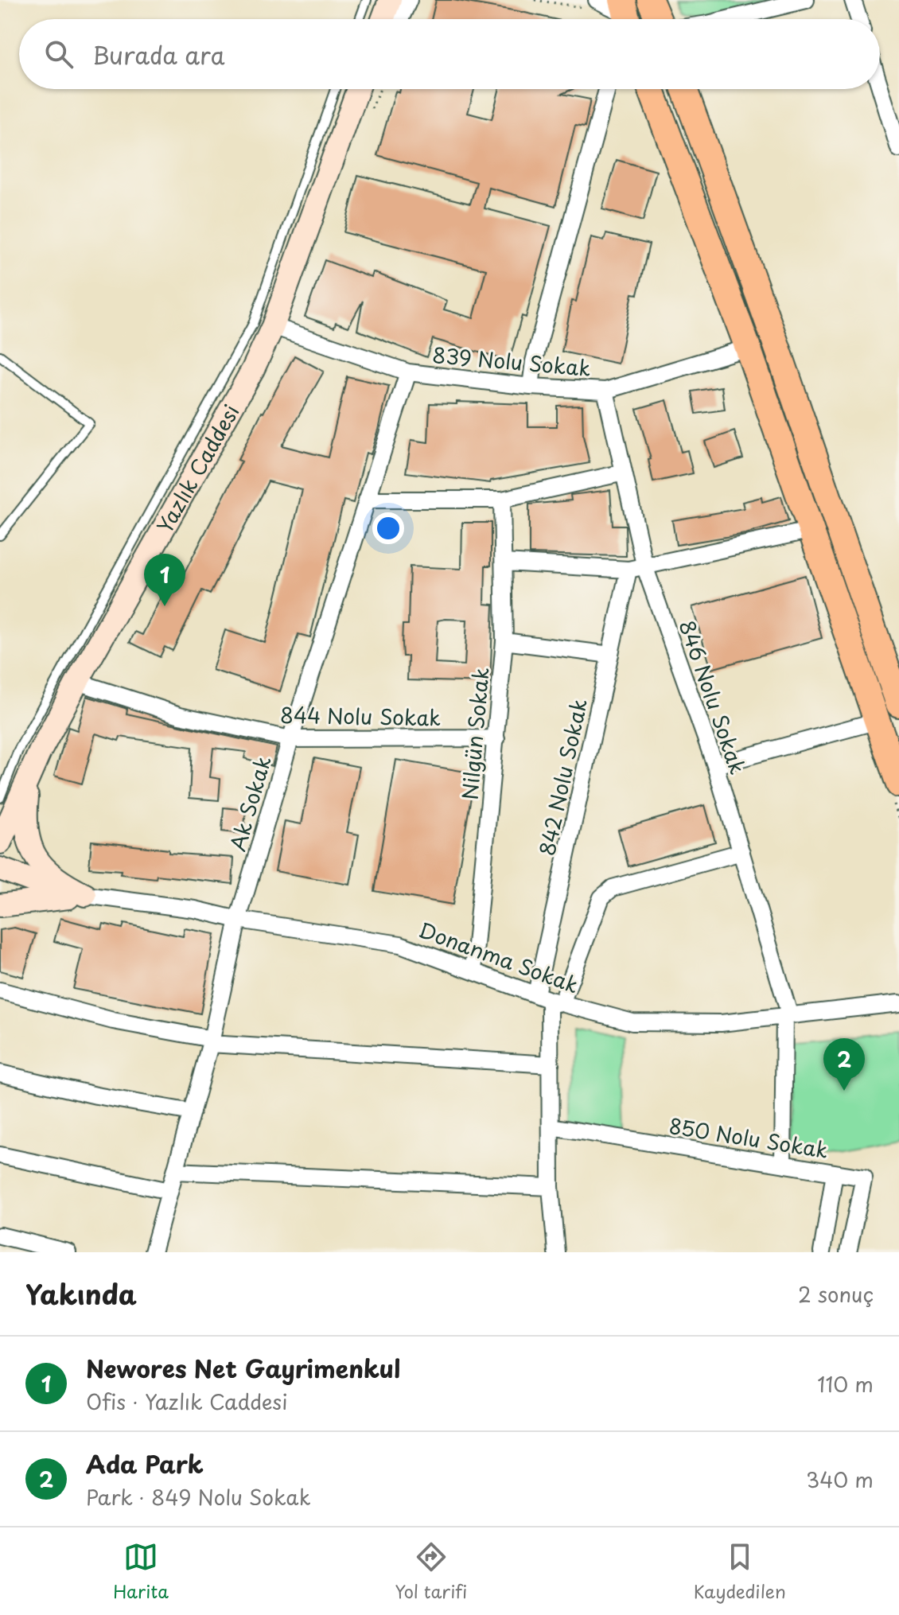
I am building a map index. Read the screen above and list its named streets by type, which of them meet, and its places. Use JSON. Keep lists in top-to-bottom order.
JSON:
{
  "streets": {
    "main road": ["Yazlık Caddesi"],
    "street": [
      "839 Nolu Sokak",
      "846 Nolu Sokak",
      "844 Nolu Sokak",
      "Nilgün Sokak",
      "842 Nolu Sokak",
      "Ak Sokak",
      "Donanma Sokak",
      "850 Nolu Sokak"
    ]
  },
  "crossings": [
    ["839 Nolu Sokak", "Yazlık Caddesi"],
    ["839 Nolu Sokak", "846 Nolu Sokak"],
    ["839 Nolu Sokak", "Ak Sokak"],
    ["Yazlık Caddesi", "844 Nolu Sokak"],
    ["846 Nolu Sokak", "Donanma Sokak"],
    ["846 Nolu Sokak", "850 Nolu Sokak"],
    ["844 Nolu Sokak", "Nilgün Sokak"],
    ["844 Nolu Sokak", "Ak Sokak"],
    ["Nilgün Sokak", "Donanma Sokak"],
    ["842 Nolu Sokak", "Donanma Sokak"],
    ["Ak Sokak", "Donanma Sokak"]
  ],
  "page": {
    "search": "Burada ara",
    "pins": ["1", "2"],
    "heading": ["Yakında", "2 sonuç"],
    "list": [
      {
        "mark": "1",
        "name": "Newores Net Gayrimenkul",
        "note": "Ofis · Yazlık Caddesi",
        "value": "110 m"
      },
      {
        "mark": "2",
        "name": "Ada Park",
        "note": "Park · 849 Nolu Sokak",
        "value": "340 m"
      }
    ],
    "nav": ["Harita", "Yol tarifi", "Kaydedilen"]
  }
}
